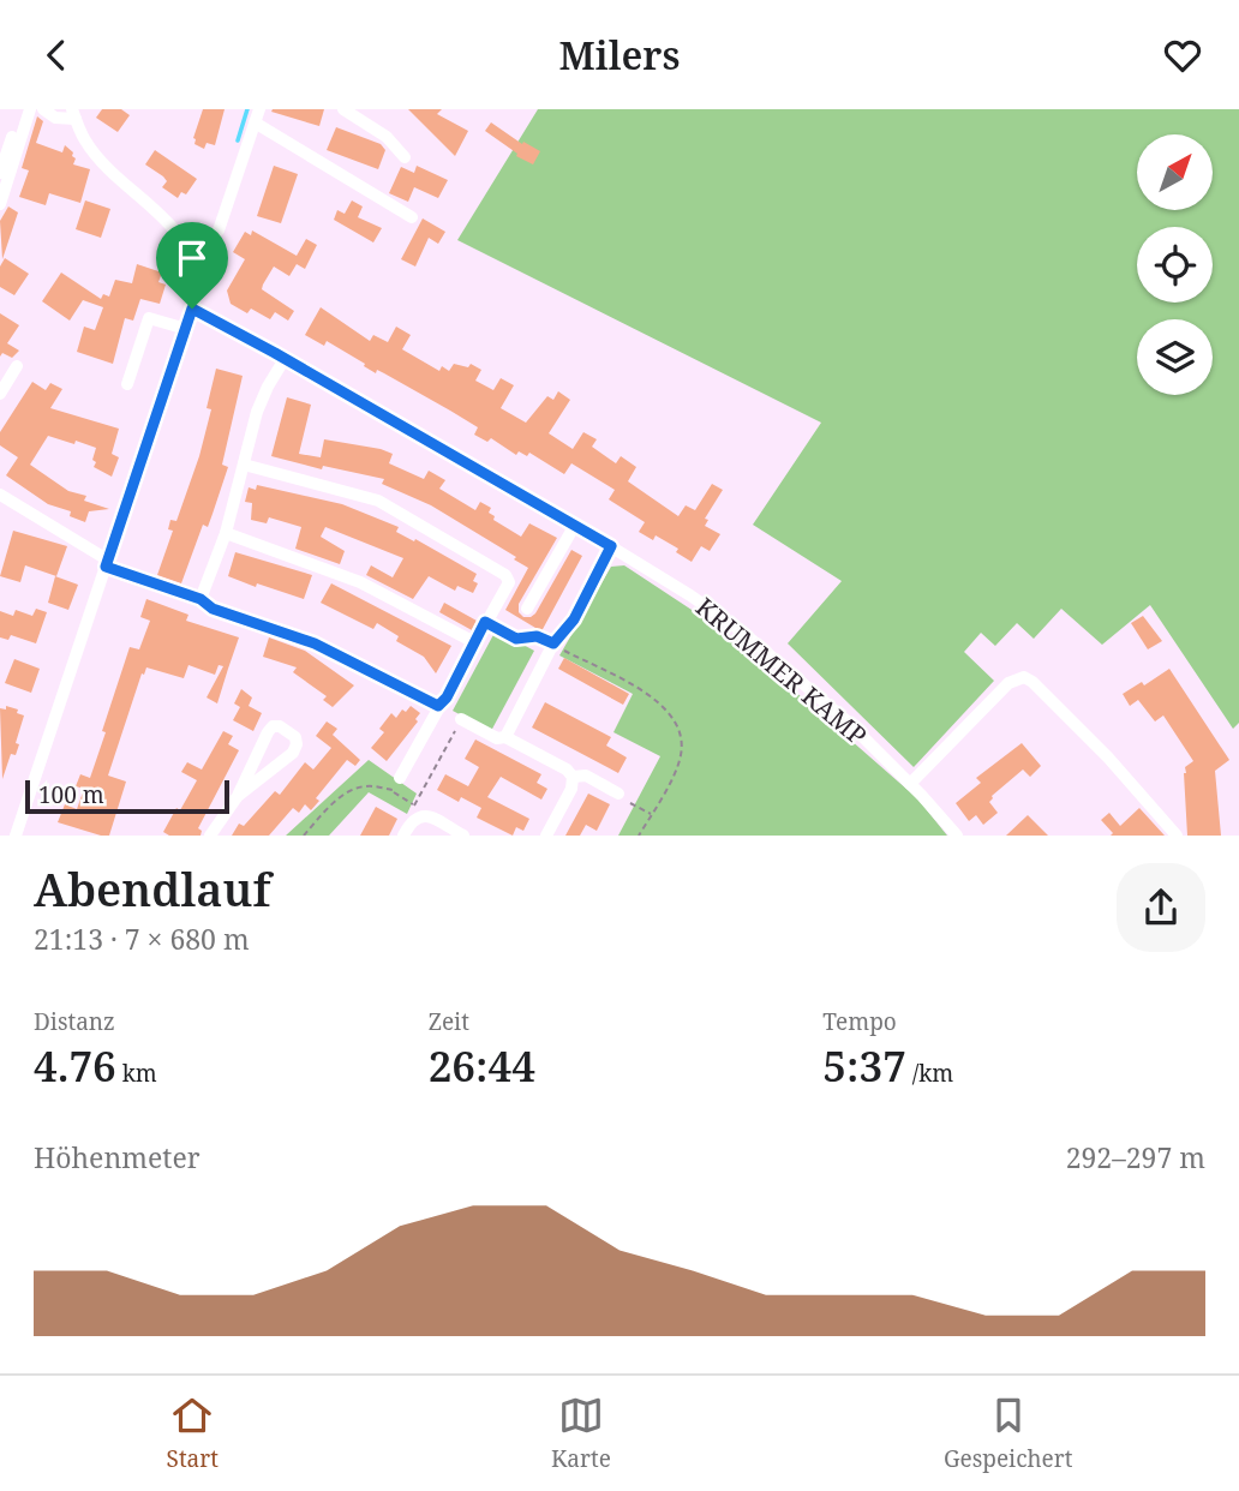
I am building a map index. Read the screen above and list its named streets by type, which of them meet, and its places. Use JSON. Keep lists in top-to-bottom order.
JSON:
{
  "streets": {
    "street": ["KRUMMER KAMP"]
  },
  "scale_bar": "100 m",
  "north": "top right",
  "page": {
    "header": "Milers",
    "scale": "100 m",
    "heading": ["Abendlauf", "21:13 · 7 × 680 m"],
    "stats": [
      ["Distanz", "4.76 km"],
      ["Zeit", "26:44"],
      ["Tempo", "5:37 /km"]
    ],
    "chart": ["Höhenmeter", "292–297 m"],
    "tabs": ["Start", "Karte", "Gespeichert"]
  }
}
